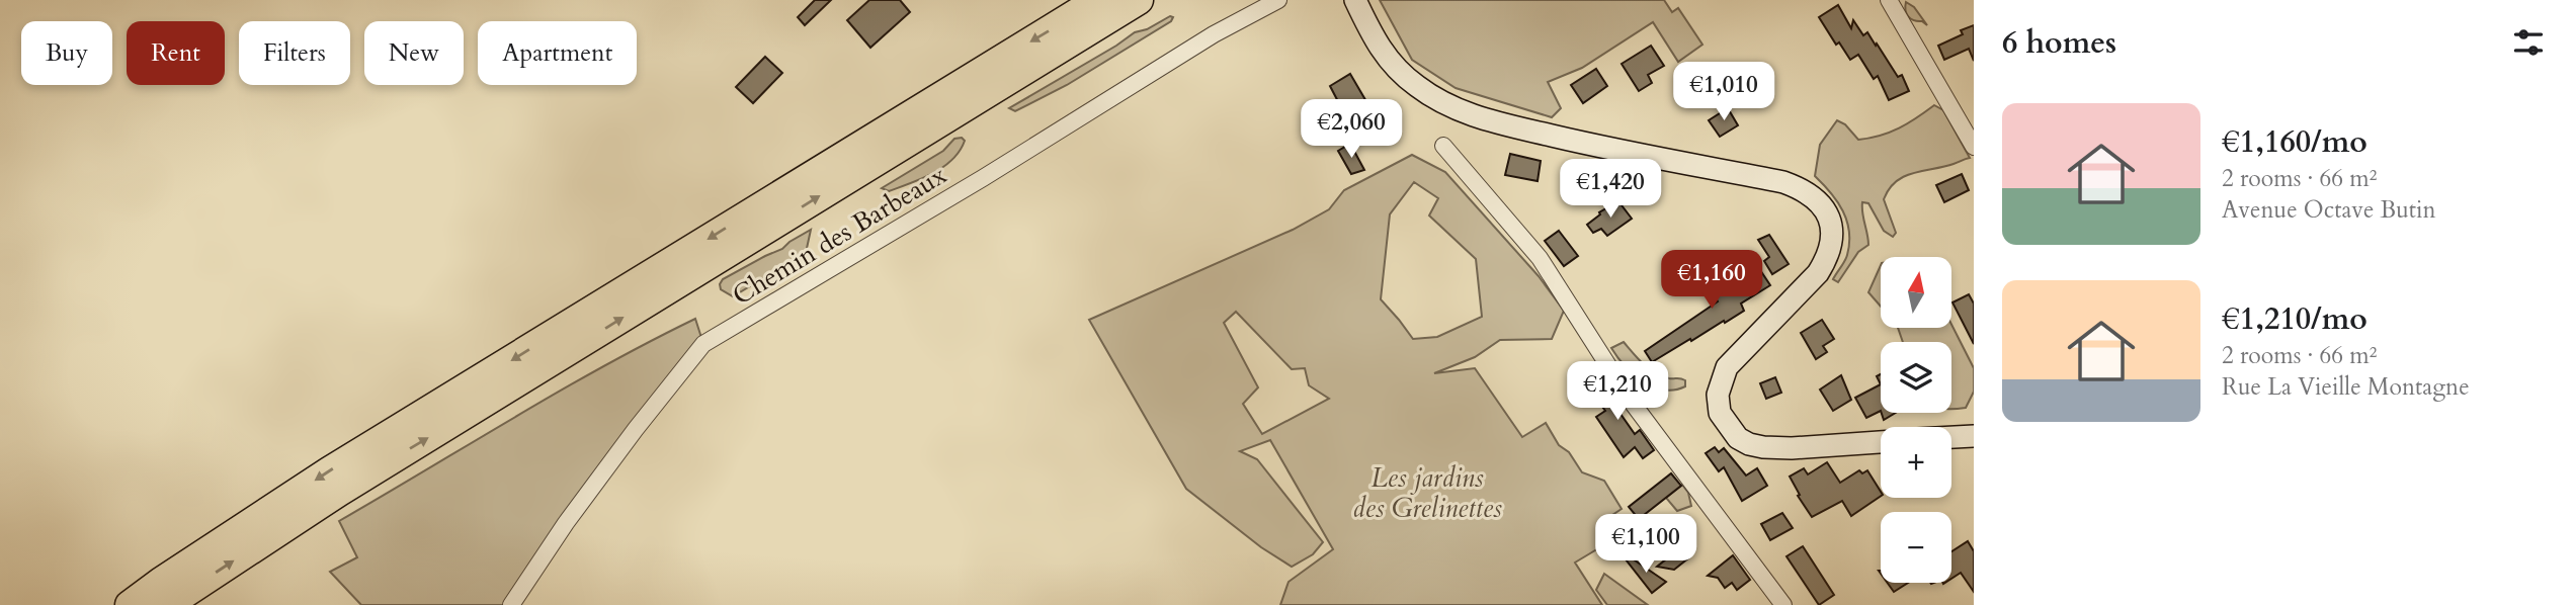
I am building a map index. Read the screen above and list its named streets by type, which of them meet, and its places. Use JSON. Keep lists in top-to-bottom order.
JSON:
{
  "streets": {
    "street": ["Chemin des Barbeaux"]
  },
  "parks": ["Les jardins des Grelinettes"],
  "north": "top",
  "page": {
    "heading": "6 homes",
    "chip": [
      "Buy",
      "Rent",
      "Filters",
      "New",
      "Apartment"
    ],
    "price": [
      "€1,010",
      "€2,060",
      "€1,420",
      "€1,160",
      "€1,210",
      "€1,100"
    ],
    "list": [
      {
        "name": "€1,160/mo",
        "note": "2 rooms · 66 m² · Avenue Octave Butin"
      },
      {
        "name": "€1,210/mo",
        "note": "2 rooms · 66 m² · Rue La Vieille Montagne"
      }
    ],
    "map_buttons": ["+", "−"]
  }
}
